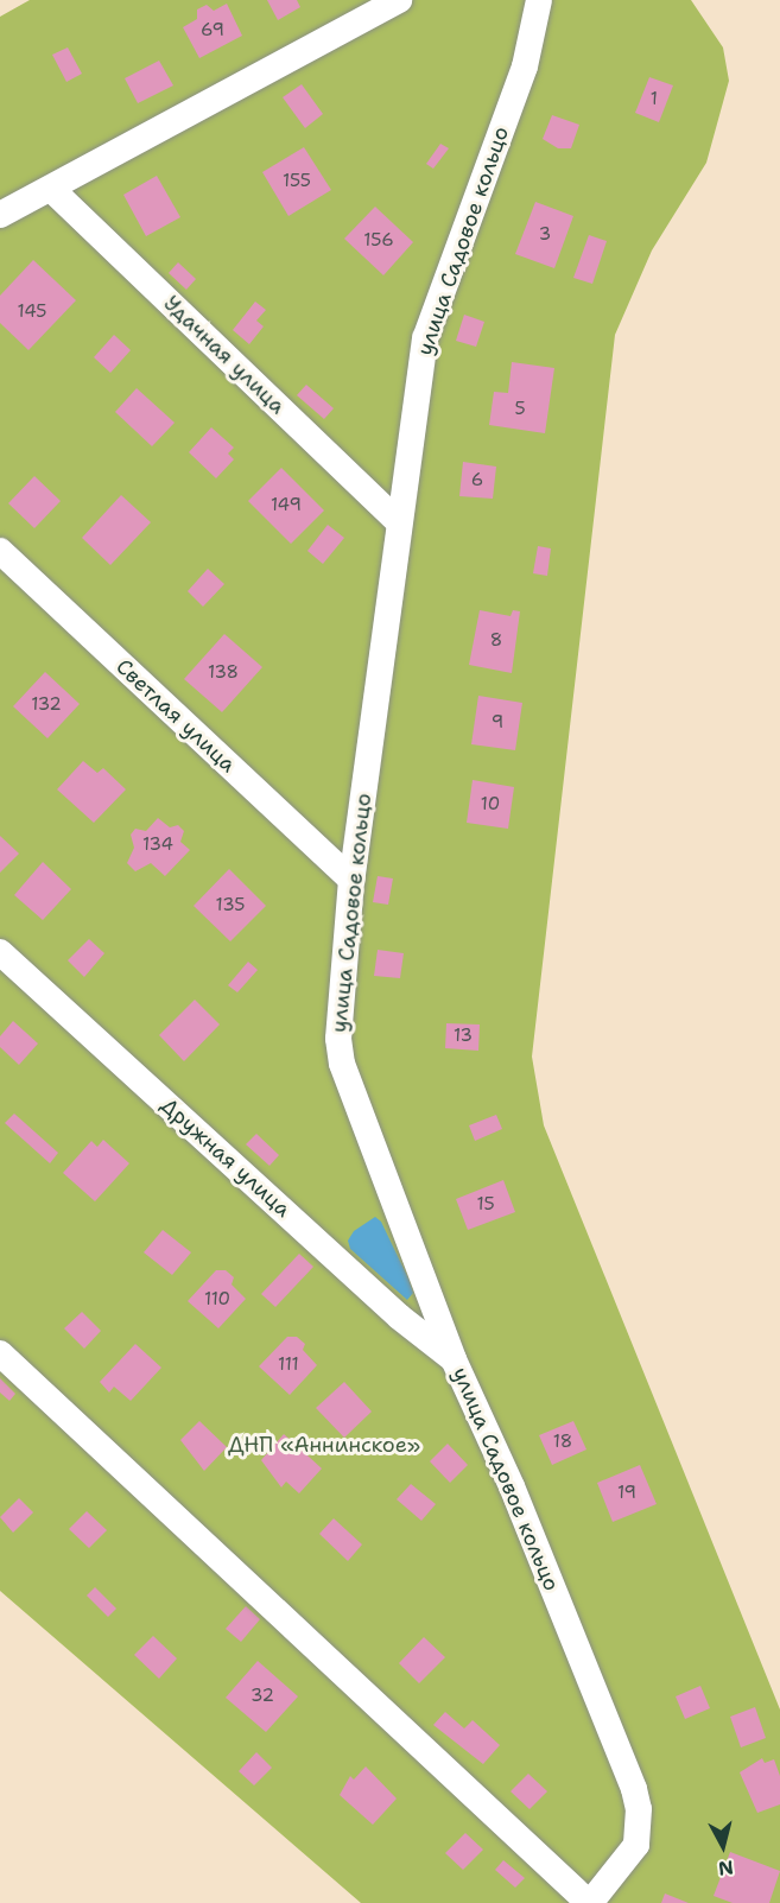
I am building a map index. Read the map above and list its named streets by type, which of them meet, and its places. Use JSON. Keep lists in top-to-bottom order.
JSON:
{
  "streets": {
    "street": [
      "улица Садовое кольцо",
      "Удачная улица",
      "Светлая улица",
      "Дружная улица"
    ]
  },
  "crossings": [
    ["улица Садовое кольцо", "Удачная улица"],
    ["улица Садовое кольцо", "Светлая улица"],
    ["улица Садовое кольцо", "Дружная улица"]
  ],
  "parks": ["ДНП «Аннинское»"],
  "house_numbers": [
    "69",
    "1",
    "155",
    "3",
    "156",
    "145",
    "5",
    "6",
    "149",
    "8",
    "138",
    "132",
    "9",
    "10",
    "134",
    "135",
    "13",
    "15",
    "110",
    "111",
    "18",
    "19",
    "32"
  ],
  "north": "bottom"
}
